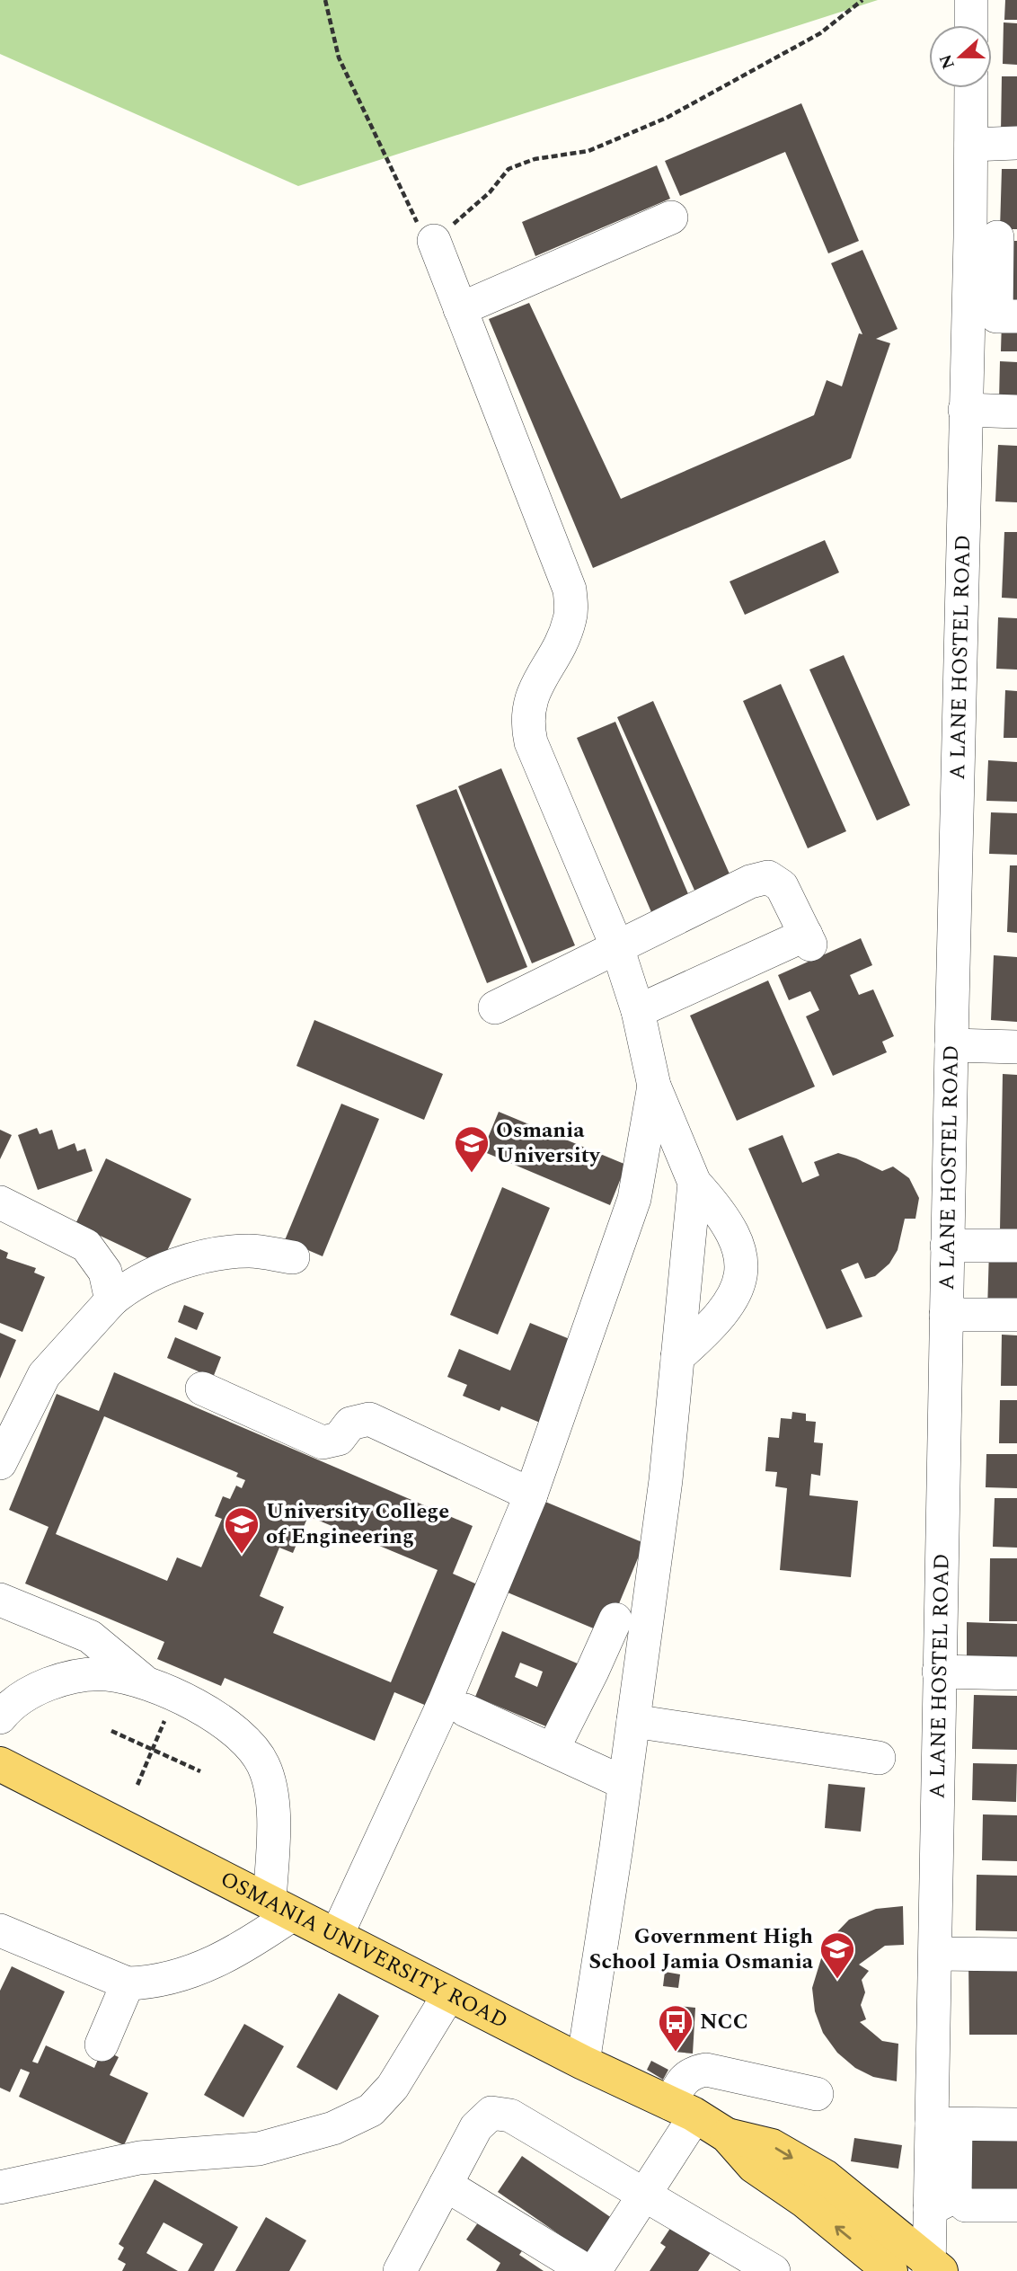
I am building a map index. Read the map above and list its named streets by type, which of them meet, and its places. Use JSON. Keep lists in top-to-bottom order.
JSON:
{
  "streets": {
    "main road": ["OSMANIA UNIVERSITY ROAD"],
    "street": ["A LANE HOSTEL ROAD"]
  },
  "crossings": [
    ["A LANE HOSTEL ROAD", "OSMANIA UNIVERSITY ROAD"]
  ],
  "places": {
    "school or university": ["Osmania University", "University College of Engineering", "Government High School Jamia Osmania"],
    "bus stop": ["NCC"]
  },
  "north": "left"
}
